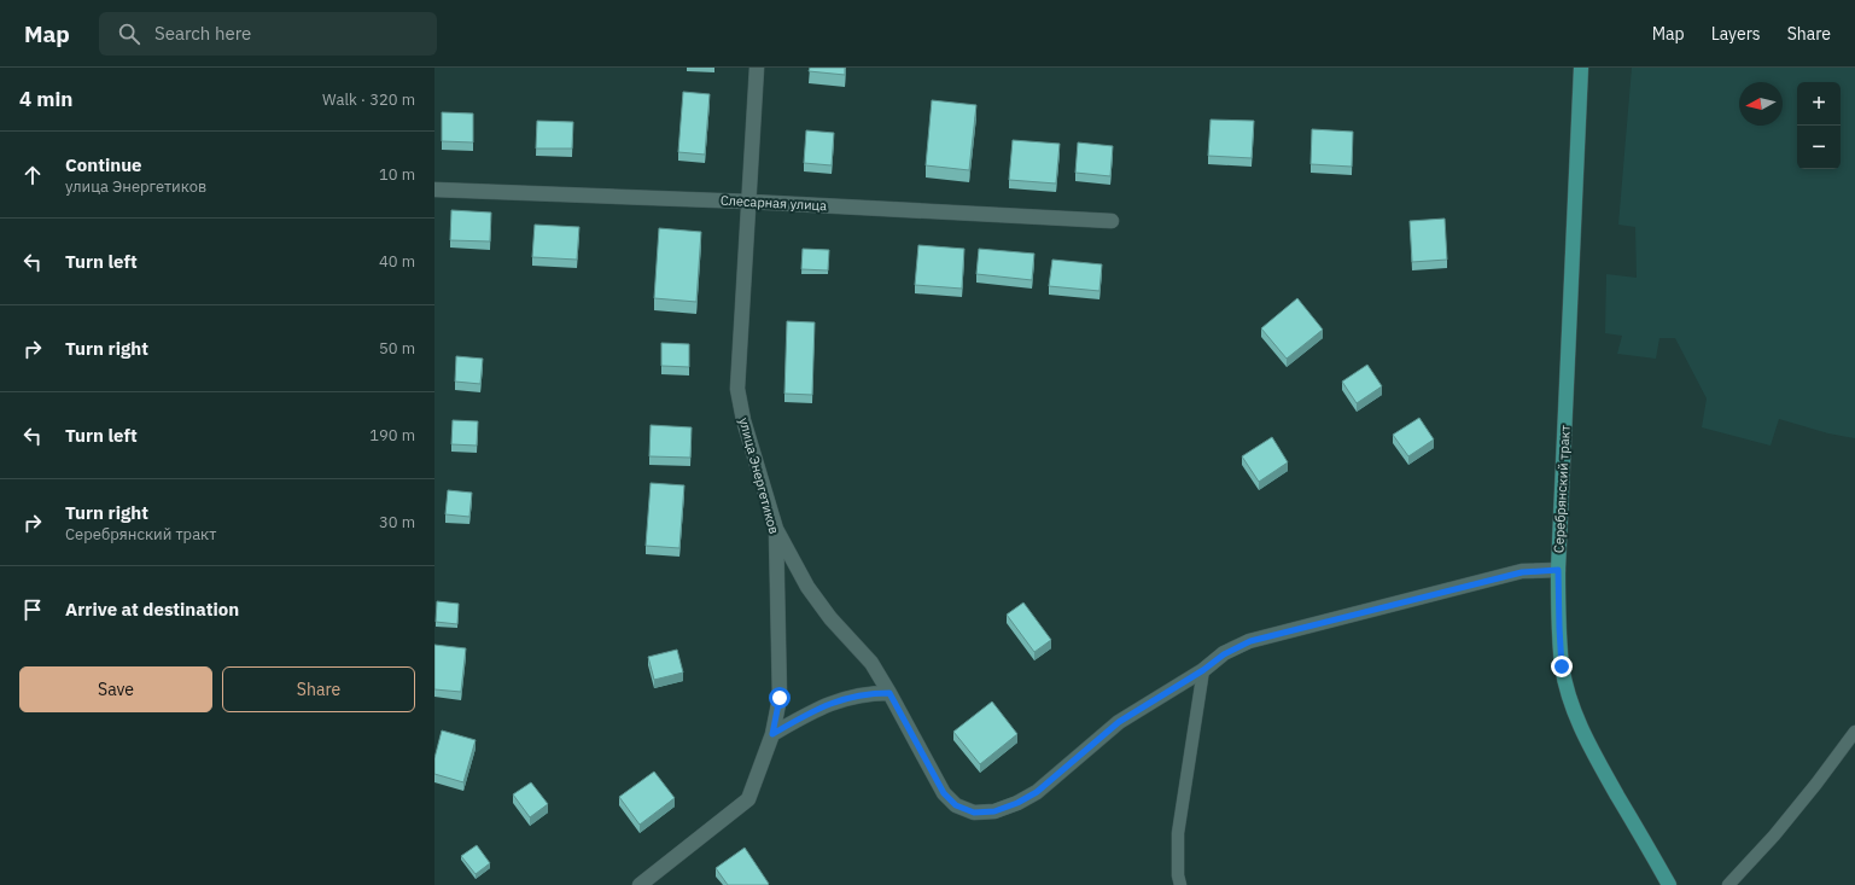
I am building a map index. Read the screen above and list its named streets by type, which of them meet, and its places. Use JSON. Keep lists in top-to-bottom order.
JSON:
{
  "streets": {
    "main road": ["Серебрянский тракт"],
    "street": ["Слесарная улица", "улица Энергетиков"]
  },
  "crossings": [
    ["Слесарная улица", "улица Энергетиков"]
  ],
  "north": "left",
  "page": {
    "header": "Map",
    "search": "Search here",
    "nav": ["Map", "Layers", "Share"],
    "heading": ["4 min", "Walk · 320 m"],
    "map_buttons": ["+", "−"],
    "list": [
      ["Continue", "улица Энергетиков", "10 m"],
      ["Turn left", "40 m"],
      ["Turn right", "50 m"],
      ["Turn left", "190 m"],
      ["Turn right", "Серебрянский тракт", "30 m"],
      "Arrive at destination"
    ],
    "buttons": ["Save", "Share"]
  }
}
